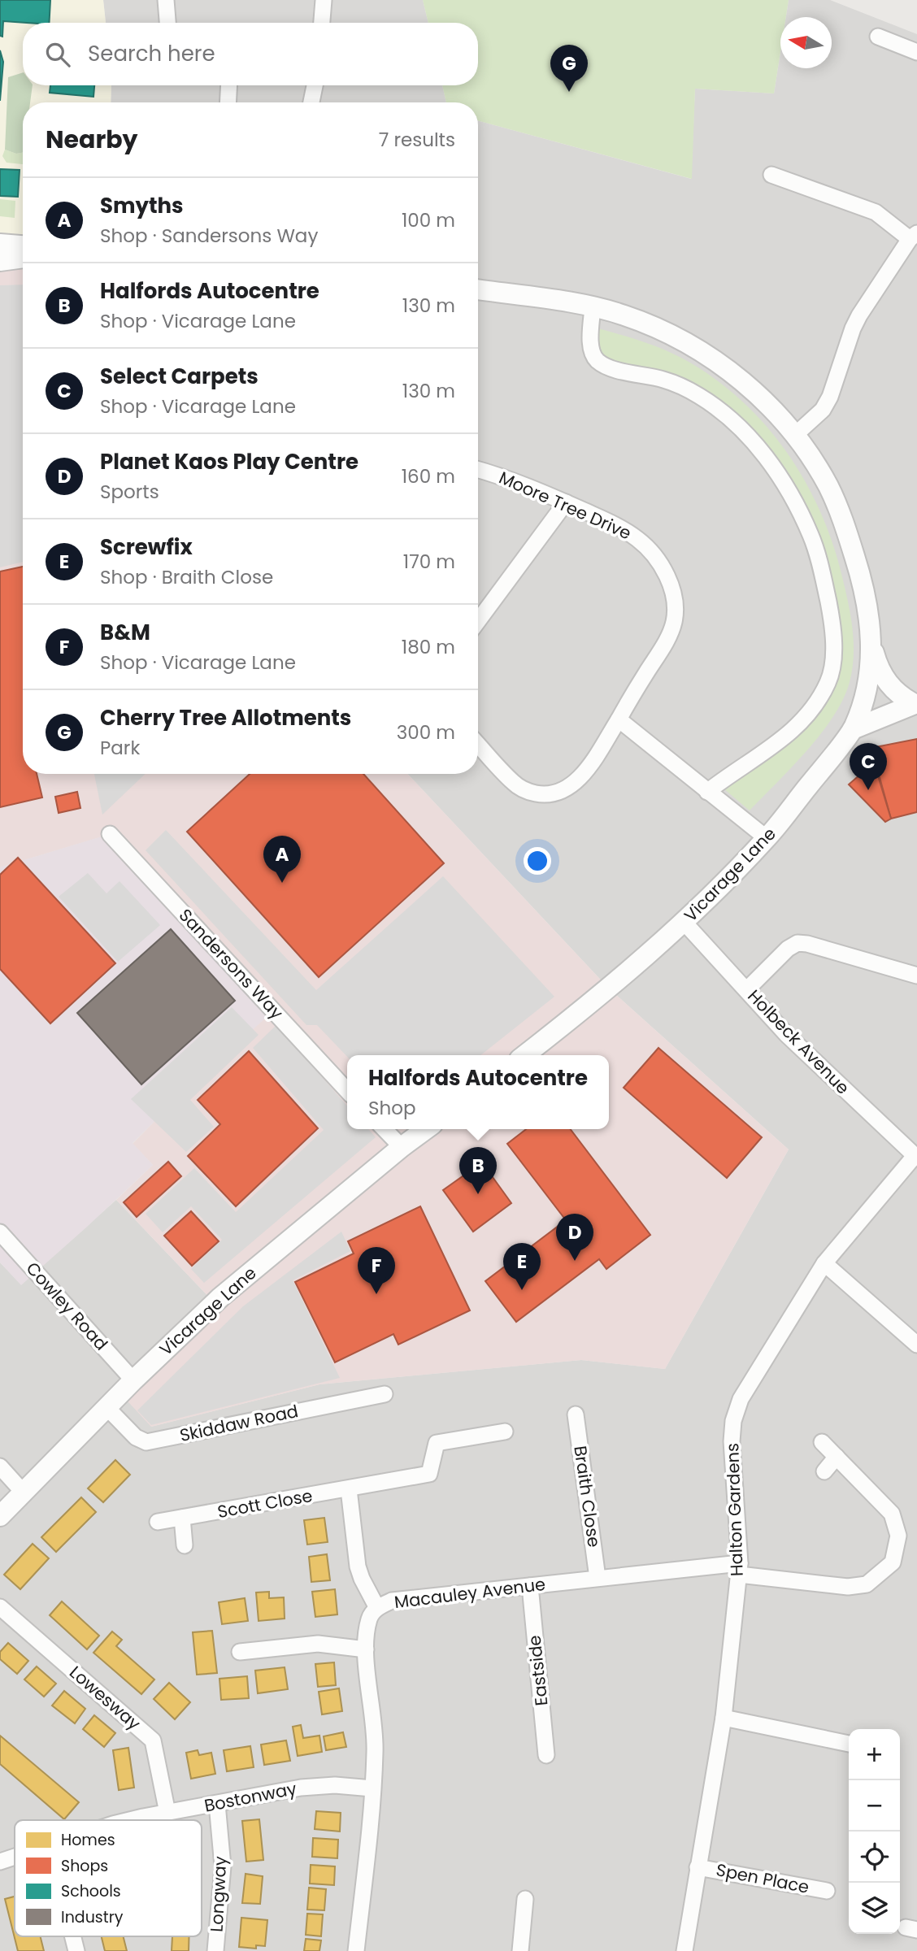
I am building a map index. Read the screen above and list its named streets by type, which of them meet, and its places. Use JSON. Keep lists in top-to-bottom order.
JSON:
{
  "streets": {
    "street": [
      "Moore Tree Drive",
      "Vicarage Lane",
      "Sandersons Way",
      "Holbeck Avenue",
      "Cowley Road",
      "Skiddaw Road",
      "Braith Close",
      "Scott Close",
      "Halton Gardens",
      "Macauley Avenue",
      "Eastside",
      "Lowesway",
      "Bostonway",
      "Spen Place",
      "Longway"
    ]
  },
  "crossings": [
    ["Vicarage Lane", "Holbeck Avenue"],
    ["Vicarage Lane", "Cowley Road"],
    ["Vicarage Lane", "Skiddaw Road"],
    ["Holbeck Avenue", "Halton Gardens"],
    ["Braith Close", "Macauley Avenue"],
    ["Halton Gardens", "Macauley Avenue"],
    ["Halton Gardens", "Spen Place"],
    ["Macauley Avenue", "Eastside"],
    ["Macauley Avenue", "Bostonway"],
    ["Lowesway", "Bostonway"],
    ["Bostonway", "Longway"]
  ],
  "legend": [
    "Homes",
    "Shops",
    "Schools",
    "Industry"
  ],
  "north": "left",
  "page": {
    "search": "Search here",
    "pins": [
      "G",
      "C",
      "A",
      "B",
      "D",
      "E",
      "F"
    ],
    "heading": ["Nearby", "7 results"],
    "list": [
      {
        "mark": "A",
        "name": "Smyths",
        "note": "Shop · Sandersons Way",
        "value": "100 m"
      },
      {
        "mark": "B",
        "name": "Halfords Autocentre",
        "note": "Shop · Vicarage Lane",
        "value": "130 m"
      },
      {
        "mark": "C",
        "name": "Select Carpets",
        "note": "Shop · Vicarage Lane",
        "value": "130 m"
      },
      {
        "mark": "D",
        "name": "Planet Kaos Play Centre",
        "note": "Sports",
        "value": "160 m"
      },
      {
        "mark": "E",
        "name": "Screwfix",
        "note": "Shop · Braith Close",
        "value": "170 m"
      },
      {
        "mark": "F",
        "name": "B&M",
        "note": "Shop · Vicarage Lane",
        "value": "180 m"
      },
      {
        "mark": "G",
        "name": "Cherry Tree Allotments",
        "note": "Park",
        "value": "300 m"
      }
    ],
    "popup": ["Halfords Autocentre", "Shop"],
    "map_buttons": ["+", "−"]
  }
}
